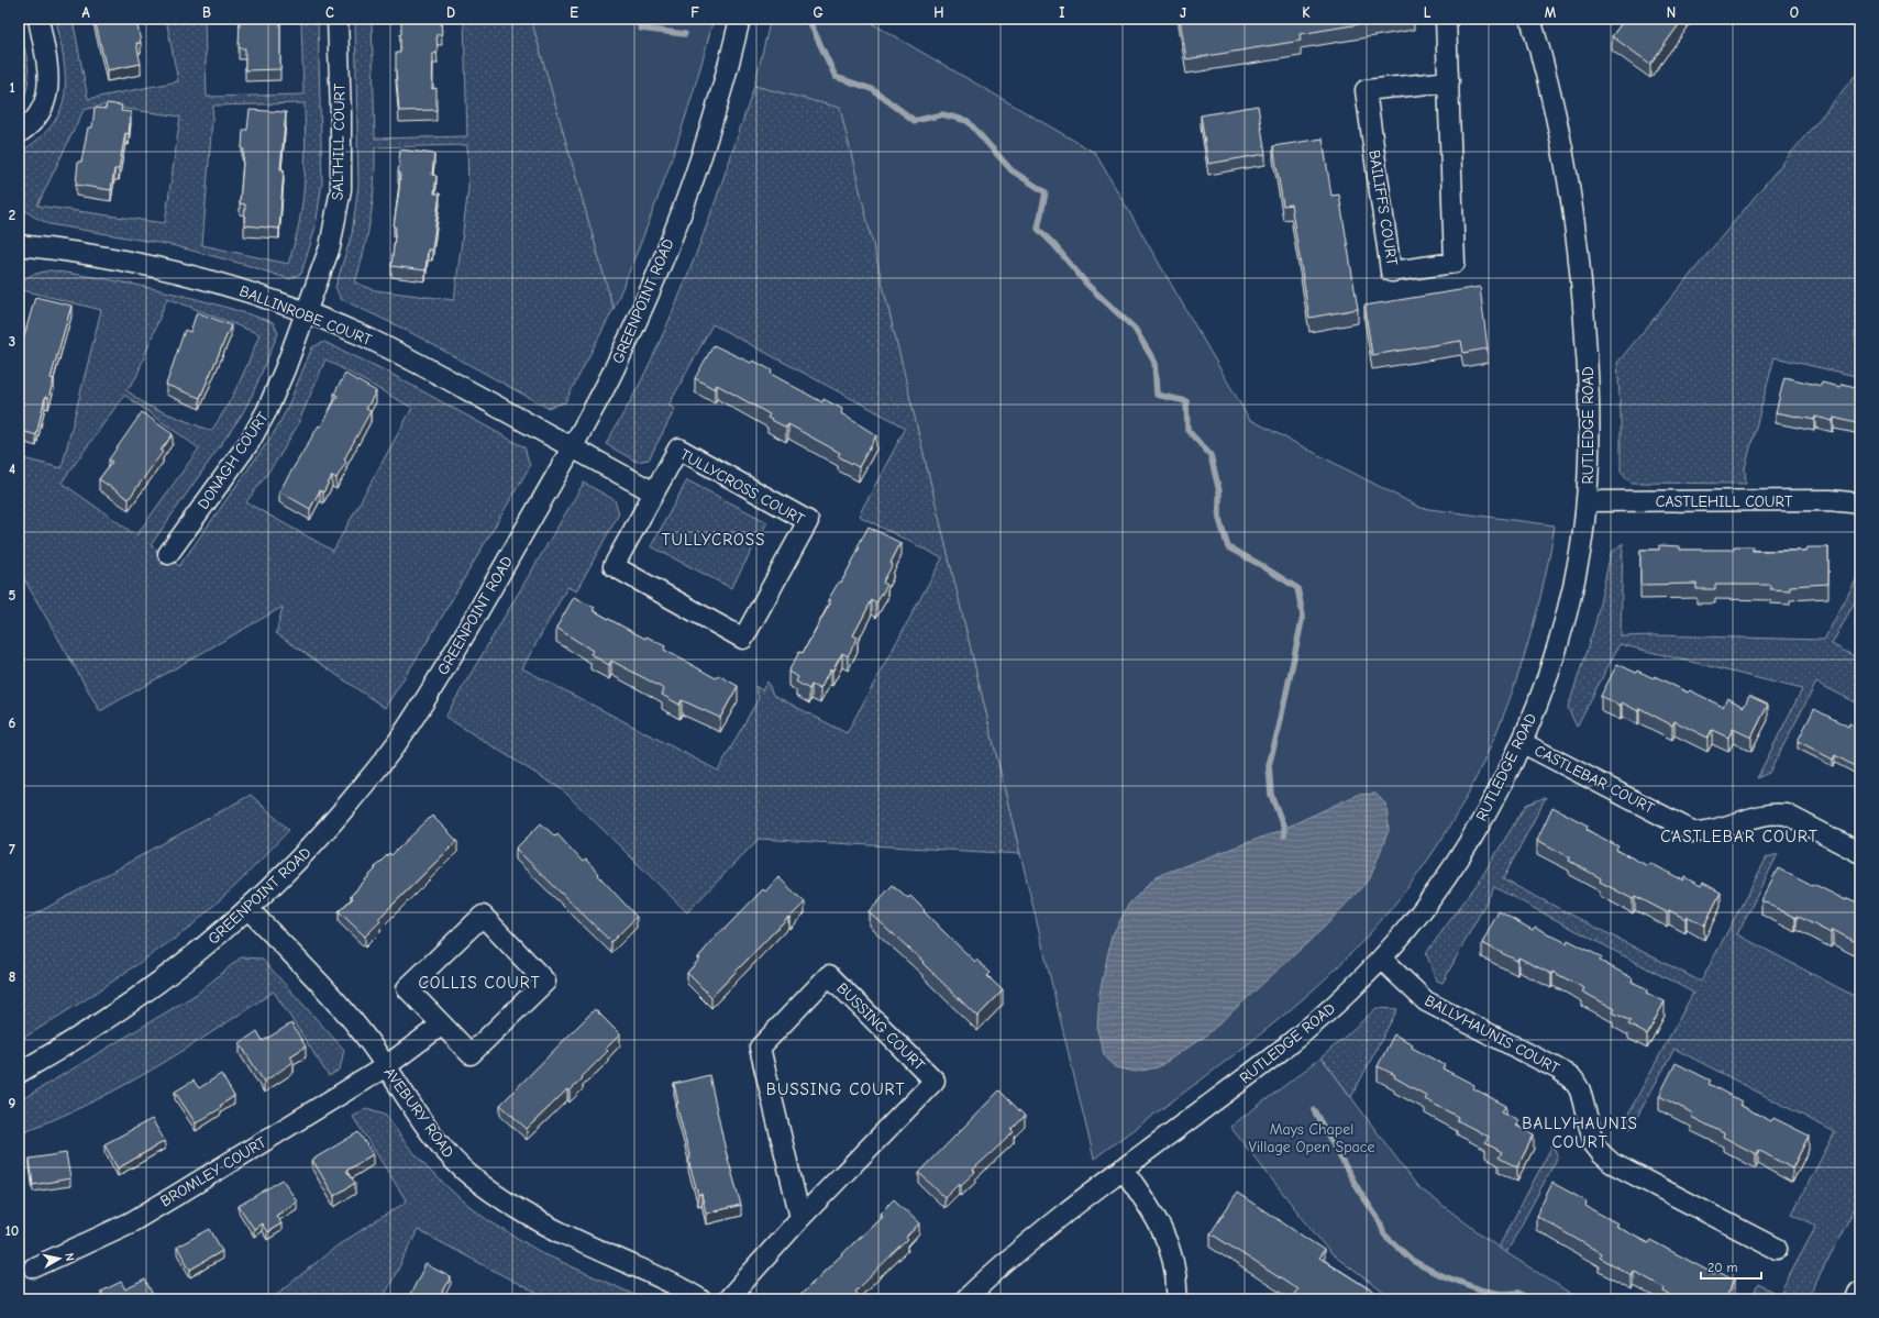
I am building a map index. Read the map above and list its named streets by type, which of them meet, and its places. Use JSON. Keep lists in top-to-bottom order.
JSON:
{
  "streets": {
    "street": [
      "SALTHILL COURT",
      "BAILIFFS COURT",
      "GREENPOINT ROAD",
      "BALLINROBE COURT",
      "RUTLEDGE ROAD",
      "DONAGH COURT",
      "TULLYCROSS COURT",
      "CASTLEHILL COURT",
      "CASTLEBAR COURT",
      "BUSSING COURT",
      "BALLYHAUNIS COURT",
      "AVEBURY ROAD",
      "BROMLEY COURT"
    ]
  },
  "crossings": [
    ["SALTHILL COURT", "BALLINROBE COURT"],
    ["SALTHILL COURT", "DONAGH COURT"],
    ["GREENPOINT ROAD", "BALLINROBE COURT"],
    ["GREENPOINT ROAD", "AVEBURY ROAD"],
    ["BALLINROBE COURT", "DONAGH COURT"],
    ["RUTLEDGE ROAD", "CASTLEHILL COURT"],
    ["RUTLEDGE ROAD", "CASTLEBAR COURT"],
    ["RUTLEDGE ROAD", "BALLYHAUNIS COURT"],
    ["AVEBURY ROAD", "BROMLEY COURT"]
  ],
  "districts": [
    "TULLYCROSS",
    "CASTLEBAR COURT",
    "COLLIS COURT",
    "BUSSING COURT",
    "BALLYHAUNIS COURT"
  ],
  "parks": ["Mays Chapel Village Open Space"],
  "scale_bar": "20 m",
  "north": "right",
  "grid": {
    "columns": [
      "A",
      "B",
      "C",
      "D",
      "E",
      "F",
      "G",
      "H",
      "I",
      "J",
      "K",
      "L",
      "M",
      "N",
      "O"
    ],
    "rows": [
      "1",
      "2",
      "3",
      "4",
      "5",
      "6",
      "7",
      "8",
      "9",
      "10"
    ]
  }
}
